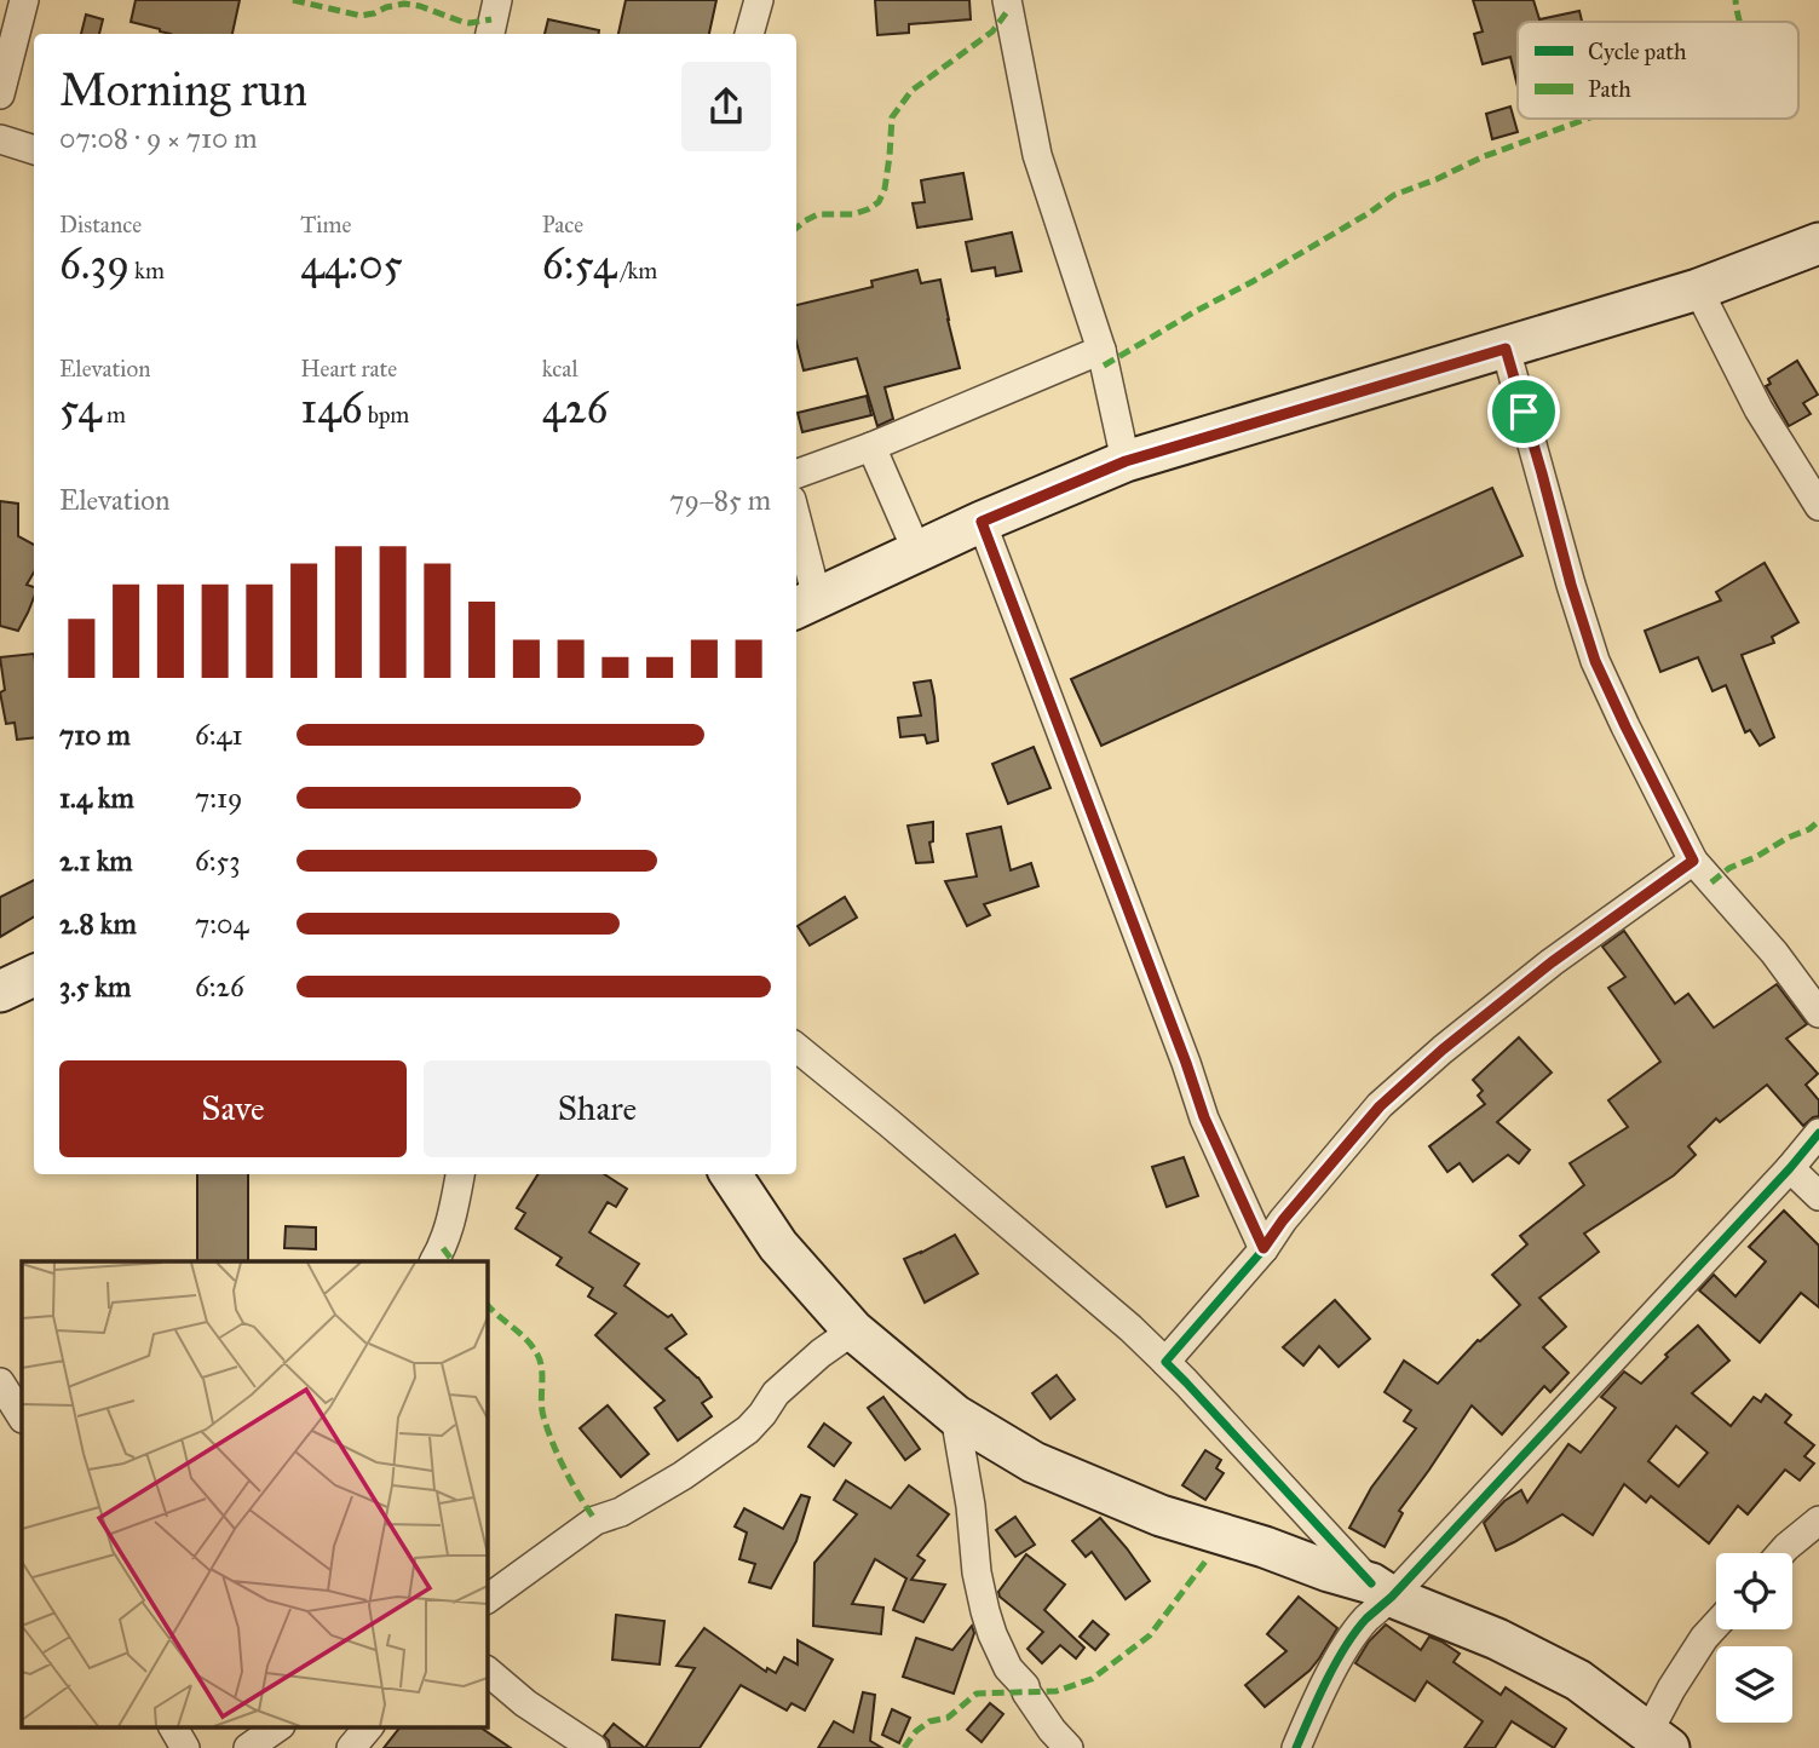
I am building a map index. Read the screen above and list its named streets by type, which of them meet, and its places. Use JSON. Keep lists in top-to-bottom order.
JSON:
{
  "legend": ["Cycle path", "Path"],
  "page": {
    "heading": ["Morning run", "07:08 · 9 × 710 m"],
    "stats": [
      ["Distance", "6.39 km"],
      ["Time", "44:05"],
      ["Pace", "6:54 /km"],
      ["Elevation", "54 m"],
      ["Heart rate", "146 bpm"],
      ["kcal", "426"]
    ],
    "chart": ["Elevation", "79–85 m"],
    "list": [
      {
        "name": "710 m",
        "note": "6:41"
      },
      {
        "name": "1.4 km",
        "note": "7:19"
      },
      {
        "name": "2.1 km",
        "note": "6:53"
      },
      {
        "name": "2.8 km",
        "note": "7:04"
      },
      {
        "name": "3.5 km",
        "note": "6:26"
      }
    ],
    "buttons": ["Save", "Share"]
  }
}
